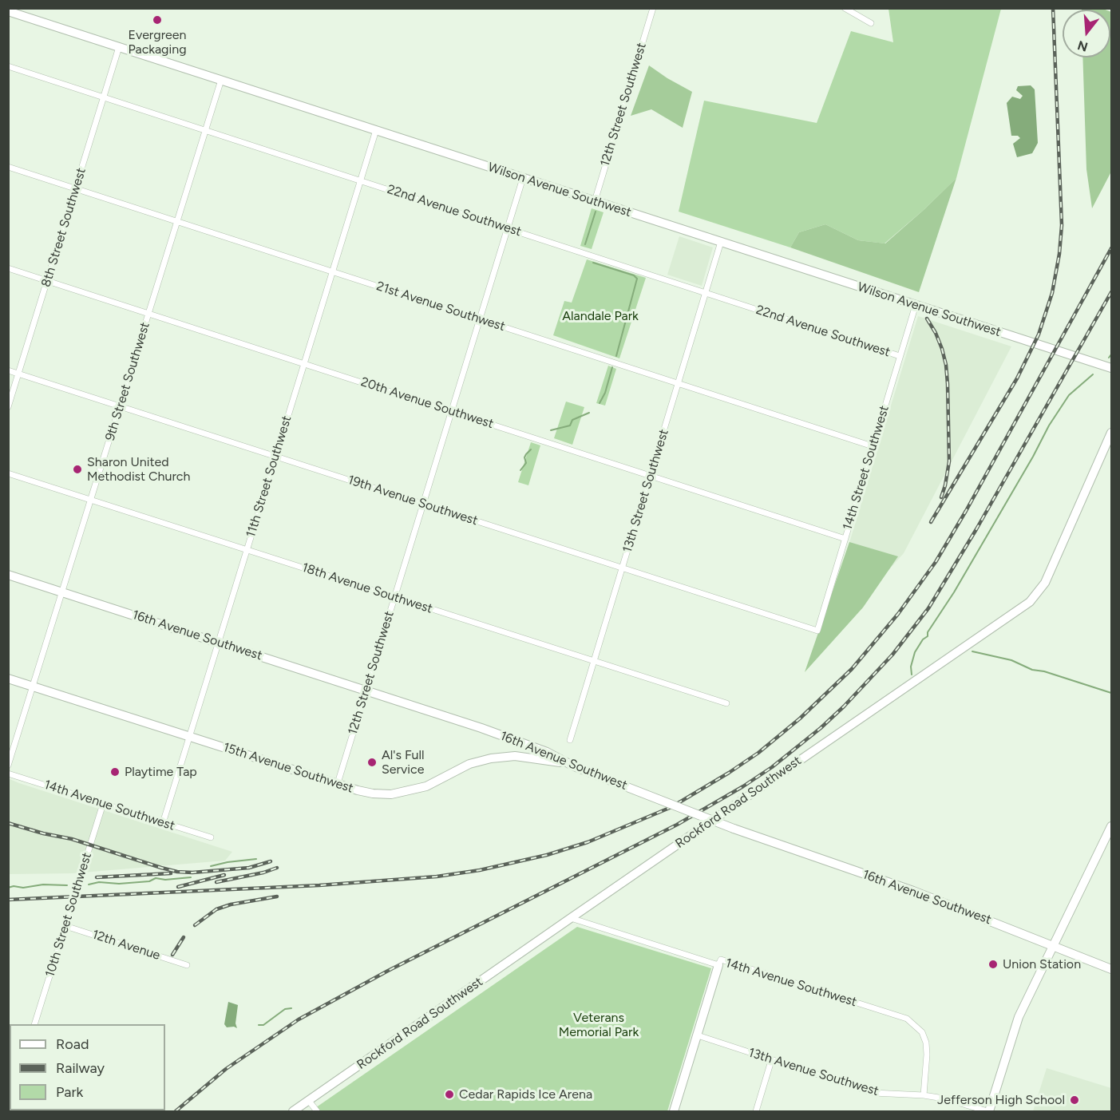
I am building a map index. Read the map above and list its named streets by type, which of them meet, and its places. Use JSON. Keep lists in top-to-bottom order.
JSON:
{
  "streets": {
    "main road": [
      "Wilson Avenue Southwest",
      "16th Avenue Southwest",
      "15th Avenue Southwest",
      "Rockford Road Southwest"
    ],
    "street": [
      "12th Street Southwest",
      "22nd Avenue Southwest",
      "8th Street Southwest",
      "21st Avenue Southwest",
      "9th Street Southwest",
      "20th Avenue Southwest",
      "14th Street Southwest",
      "11th Street Southwest",
      "13th Street Southwest",
      "19th Avenue Southwest",
      "18th Avenue Southwest",
      "14th Avenue Southwest",
      "10th Street Southwest",
      "12th Avenue",
      "13th Avenue Southwest"
    ]
  },
  "crossings": [
    ["12th Street Southwest", "Wilson Avenue Southwest"],
    ["12th Street Southwest", "22nd Avenue Southwest"],
    ["12th Street Southwest", "21st Avenue Southwest"],
    ["12th Street Southwest", "20th Avenue Southwest"],
    ["12th Street Southwest", "19th Avenue Southwest"],
    ["12th Street Southwest", "18th Avenue Southwest"],
    ["12th Street Southwest", "16th Avenue Southwest"],
    ["12th Street Southwest", "15th Avenue Southwest"],
    ["Wilson Avenue Southwest", "8th Street Southwest"],
    ["Wilson Avenue Southwest", "9th Street Southwest"],
    ["Wilson Avenue Southwest", "14th Street Southwest"],
    ["Wilson Avenue Southwest", "11th Street Southwest"],
    ["Wilson Avenue Southwest", "13th Street Southwest"],
    ["22nd Avenue Southwest", "8th Street Southwest"],
    ["22nd Avenue Southwest", "9th Street Southwest"],
    ["22nd Avenue Southwest", "14th Street Southwest"],
    ["22nd Avenue Southwest", "11th Street Southwest"],
    ["22nd Avenue Southwest", "13th Street Southwest"],
    ["8th Street Southwest", "21st Avenue Southwest"],
    ["8th Street Southwest", "20th Avenue Southwest"],
    ["8th Street Southwest", "19th Avenue Southwest"],
    ["21st Avenue Southwest", "9th Street Southwest"],
    ["21st Avenue Southwest", "14th Street Southwest"],
    ["21st Avenue Southwest", "11th Street Southwest"],
    ["21st Avenue Southwest", "13th Street Southwest"],
    ["9th Street Southwest", "20th Avenue Southwest"],
    ["9th Street Southwest", "19th Avenue Southwest"],
    ["9th Street Southwest", "18th Avenue Southwest"],
    ["9th Street Southwest", "16th Avenue Southwest"],
    ["9th Street Southwest", "15th Avenue Southwest"],
    ["20th Avenue Southwest", "14th Street Southwest"],
    ["20th Avenue Southwest", "11th Street Southwest"],
    ["20th Avenue Southwest", "13th Street Southwest"],
    ["14th Street Southwest", "19th Avenue Southwest"],
    ["11th Street Southwest", "19th Avenue Southwest"],
    ["11th Street Southwest", "18th Avenue Southwest"],
    ["11th Street Southwest", "16th Avenue Southwest"],
    ["11th Street Southwest", "15th Avenue Southwest"],
    ["11th Street Southwest", "14th Avenue Southwest"],
    ["13th Street Southwest", "19th Avenue Southwest"],
    ["13th Street Southwest", "18th Avenue Southwest"],
    ["16th Avenue Southwest", "15th Avenue Southwest"],
    ["Rockford Road Southwest", "14th Avenue Southwest"],
    ["14th Avenue Southwest", "10th Street Southwest"],
    ["14th Avenue Southwest", "13th Avenue Southwest"],
    ["10th Street Southwest", "12th Avenue"]
  ],
  "parks": ["Alandale Park", "Veterans Memorial Park"],
  "places": [
    "Evergreen Packaging",
    "Sharon United Methodist Church",
    "Al's Full Service",
    "Playtime Tap",
    "Union Station",
    "Cedar Rapids Ice Arena",
    "Jefferson High School"
  ],
  "legend": ["Road", "Railway", "Park"],
  "north": "bottom"
}
